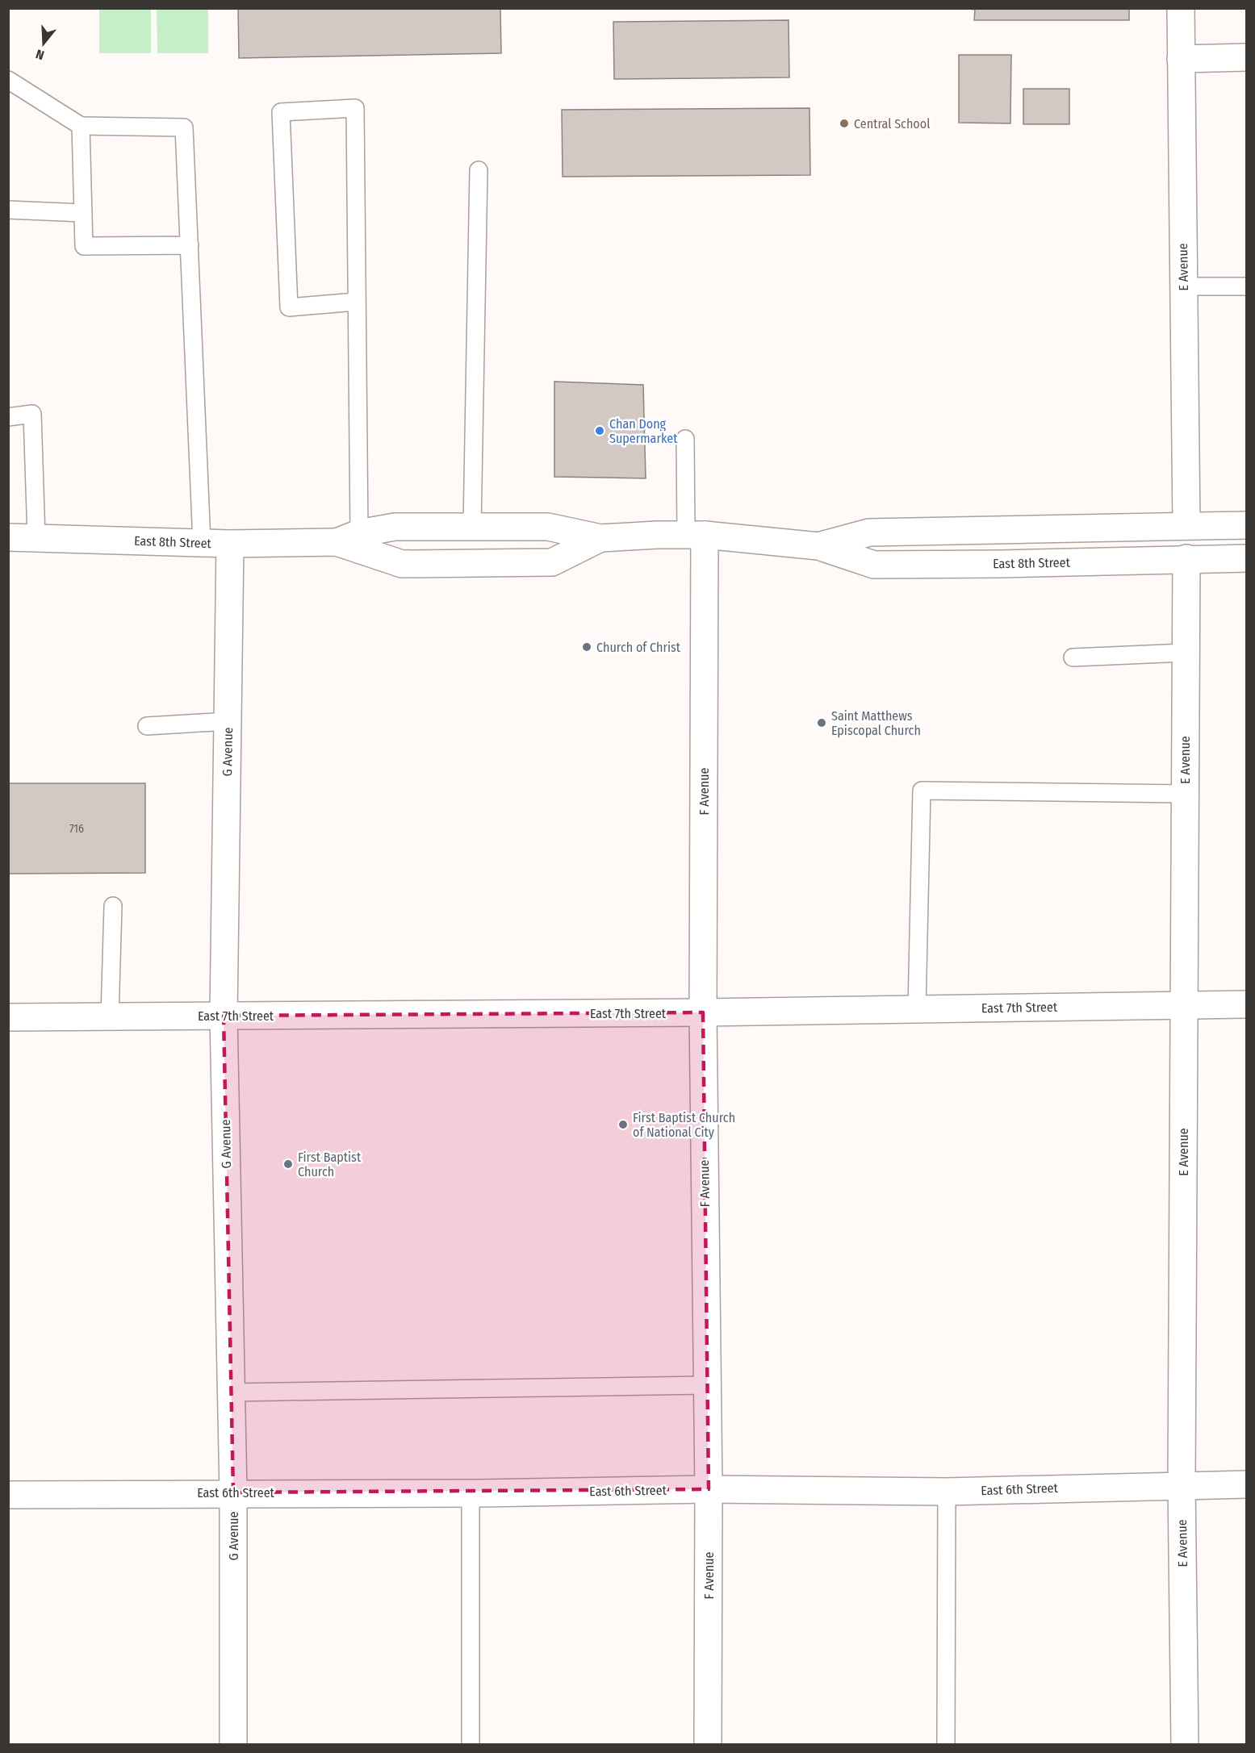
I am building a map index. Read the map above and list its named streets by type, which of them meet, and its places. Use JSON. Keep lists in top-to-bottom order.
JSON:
{
  "streets": {
    "street": [
      "E Avenue",
      "East 8th Street",
      "G Avenue",
      "F Avenue",
      "East 7th Street",
      "East 6th Street"
    ]
  },
  "crossings": [
    ["E Avenue", "East 8th Street"],
    ["E Avenue", "East 7th Street"],
    ["E Avenue", "East 6th Street"],
    ["East 8th Street", "G Avenue"],
    ["East 8th Street", "F Avenue"],
    ["G Avenue", "East 7th Street"],
    ["G Avenue", "East 6th Street"],
    ["F Avenue", "East 7th Street"],
    ["F Avenue", "East 6th Street"]
  ],
  "places": [
    "Central School",
    "Chan Dong Supermarket",
    "Church of Christ",
    "Saint Matthews Episcopal Church",
    "First Baptist Church of National City",
    "First Baptist Church"
  ],
  "house_numbers": ["716"],
  "north": "bottom"
}
